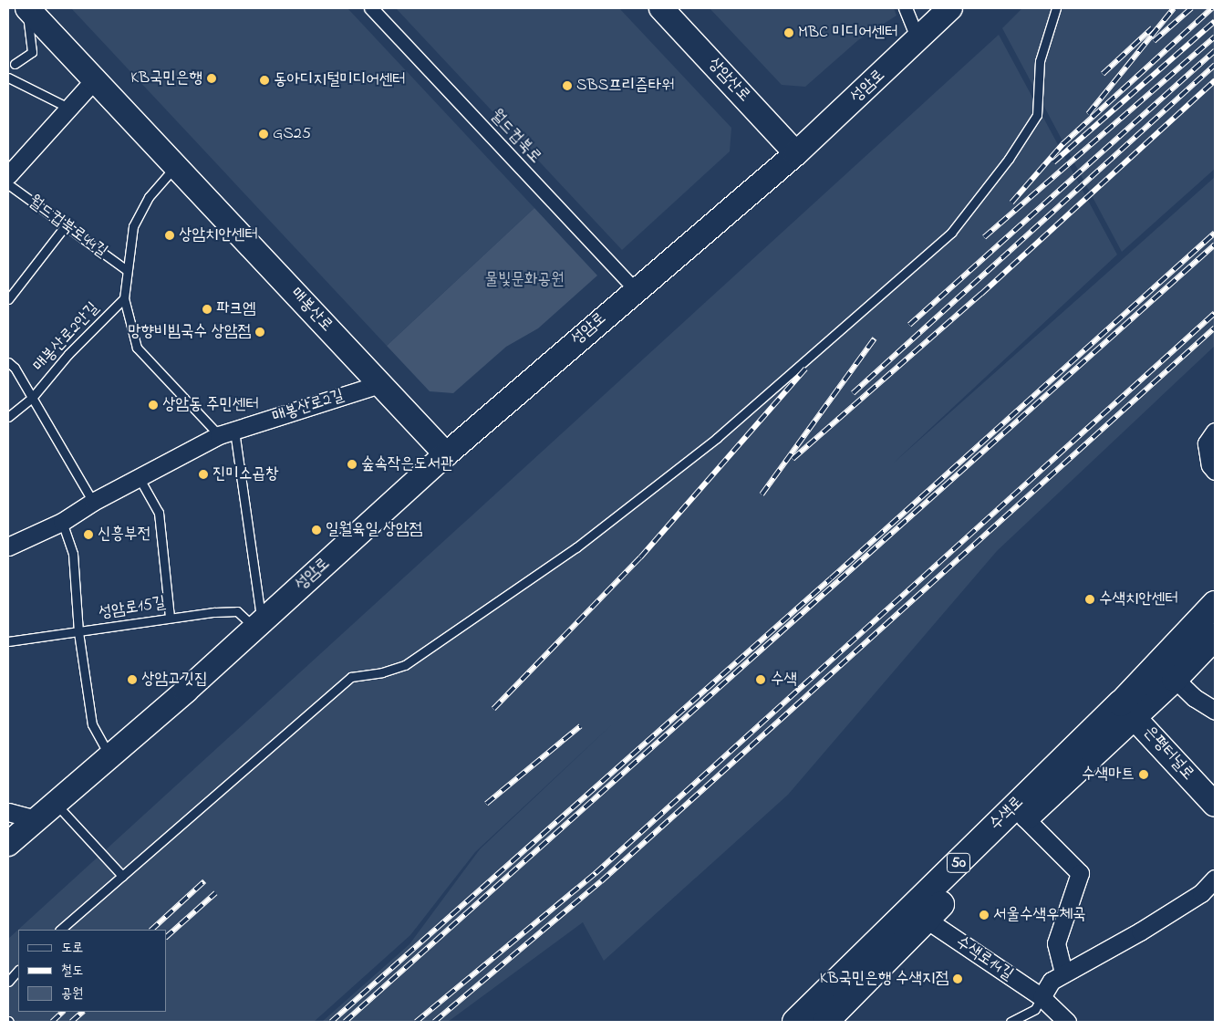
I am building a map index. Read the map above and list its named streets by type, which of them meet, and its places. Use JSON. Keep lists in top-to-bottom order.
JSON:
{
  "streets": {
    "main road": [
      "상암산로",
      "성암로",
      "매봉산로",
      "은평터널로",
      "수색로",
      "50"
    ],
    "street": ["월드컵북로", "매봉산로2길", "수색로14길"],
    "lane": ["월드컵북로44길", "매봉산로2안길", "성암로15길"]
  },
  "crossings": [
    ["상암산로", "성암로"],
    ["성암로", "월드컵북로"],
    ["성암로", "매봉산로"],
    ["성암로", "성암로15길"],
    ["매봉산로", "매봉산로2길"],
    ["매봉산로2안길", "매봉산로2길"],
    ["은평터널로", "수색로"],
    ["수색로", "수색로14길"]
  ],
  "parks": ["물빛문화공원"],
  "places": [
    "MBC 미디어센터",
    "KB국민은행",
    "동아디지털미디어센터",
    "SBS프리즘타워",
    "GS25",
    "상암치안센터",
    "파크엠",
    "망향비빔국수 상암점",
    "상암동 주민센터",
    "숲속작은도서관",
    "진미소곱창",
    "일월육일 상암점",
    "신흥부전",
    "수색치안센터",
    "상암고깃집",
    "수색",
    "수색마트",
    "서울수색우체국",
    "KB국민은행 수색지점"
  ],
  "legend": ["도로", "철도", "공원"]
}
